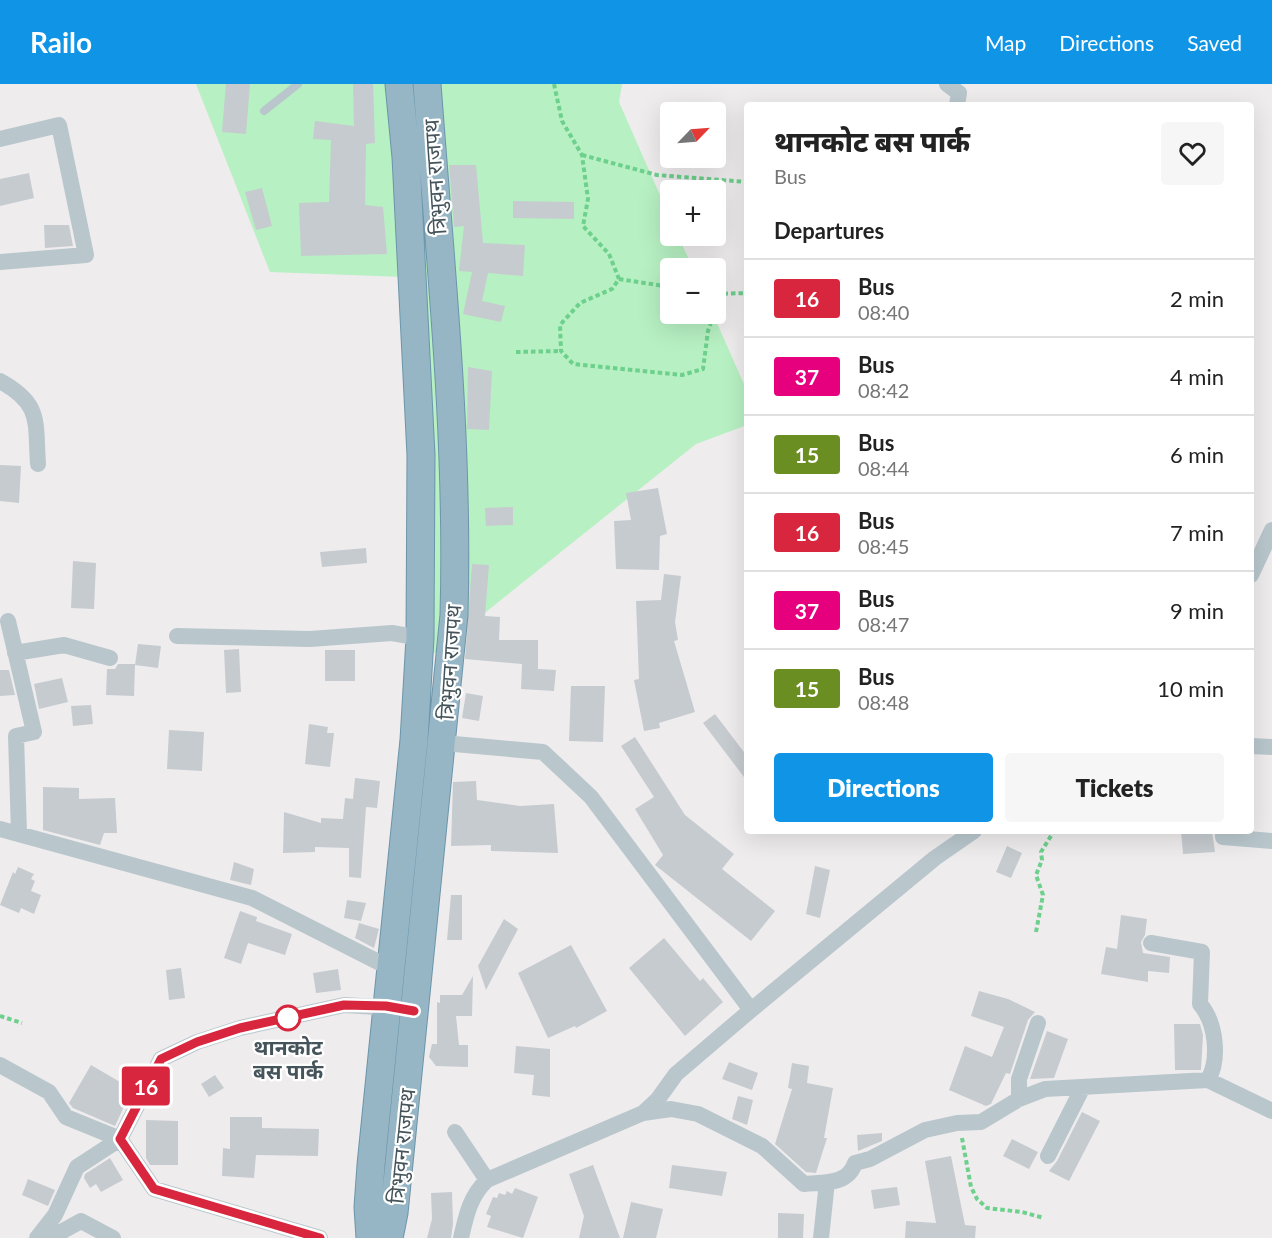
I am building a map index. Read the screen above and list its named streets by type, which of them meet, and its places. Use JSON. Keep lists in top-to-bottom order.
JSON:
{
  "streets": {
    "highway": ["त्रिभुवन राजपथ"]
  },
  "places": ["थानकोट बस पार्क"],
  "lines": ["bus line 16"],
  "north": "top right",
  "page": {
    "header": "Railo",
    "nav": ["Map", "Directions", "Saved"],
    "on_map": "16",
    "map_buttons": ["+", "−"],
    "heading": [
      ["थानकोट बस पार्क", "Bus"],
      "Departures"
    ],
    "list": [
      {
        "mark": "16",
        "name": "Bus",
        "note": "08:40",
        "value": "2 min"
      },
      {
        "mark": "37",
        "name": "Bus",
        "note": "08:42",
        "value": "4 min"
      },
      {
        "mark": "15",
        "name": "Bus",
        "note": "08:44",
        "value": "6 min"
      },
      {
        "mark": "16",
        "name": "Bus",
        "note": "08:45",
        "value": "7 min"
      },
      {
        "mark": "37",
        "name": "Bus",
        "note": "08:47",
        "value": "9 min"
      },
      {
        "mark": "15",
        "name": "Bus",
        "note": "08:48",
        "value": "10 min"
      }
    ],
    "buttons": ["Directions", "Tickets"]
  }
}
